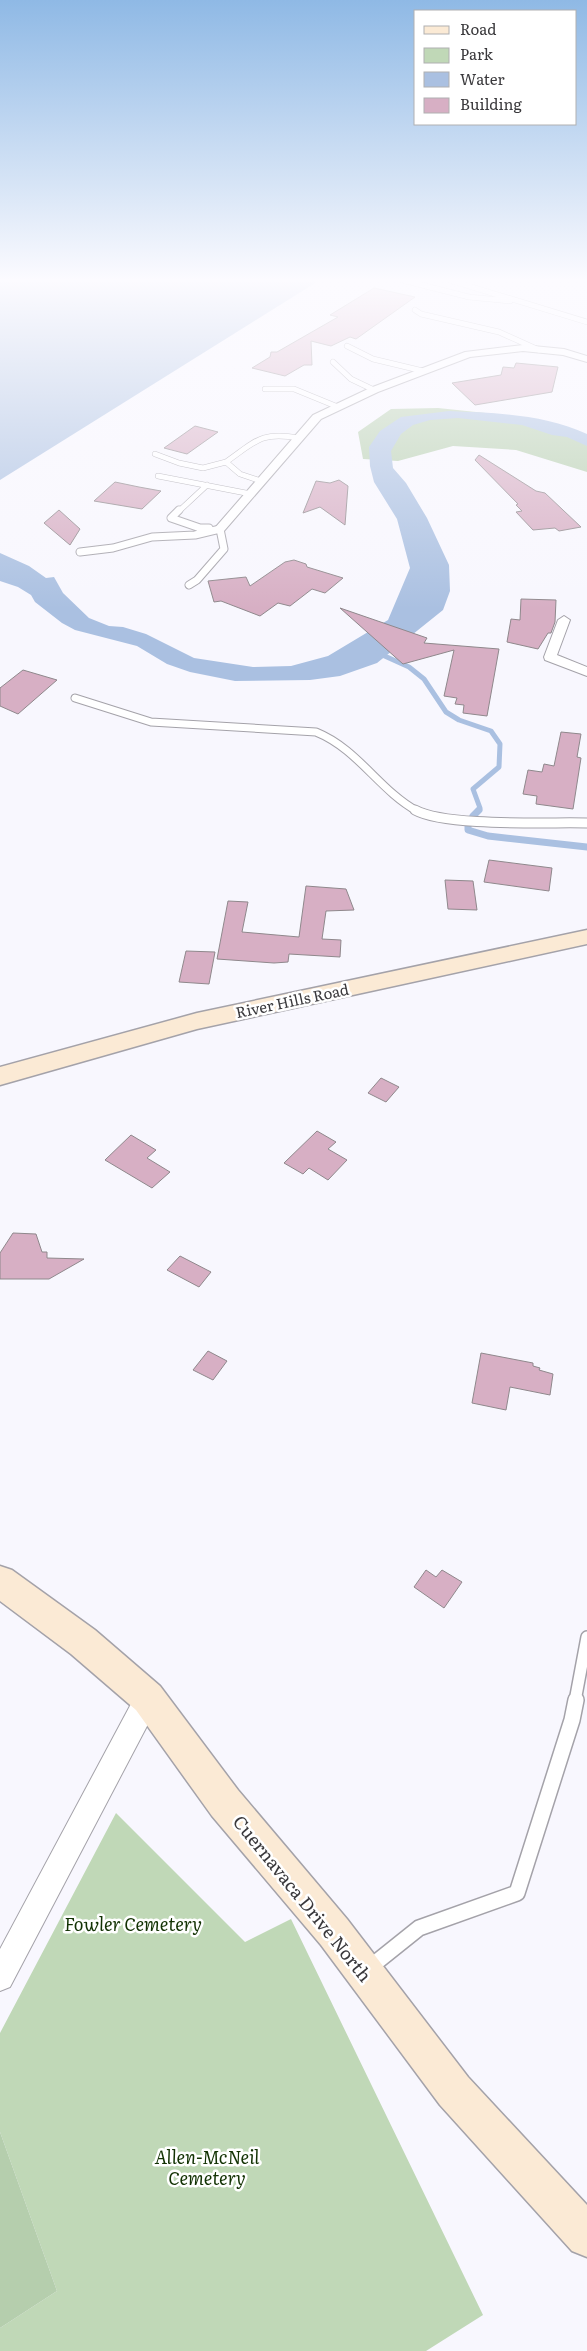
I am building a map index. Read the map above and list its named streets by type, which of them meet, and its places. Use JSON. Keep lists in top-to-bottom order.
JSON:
{
  "streets": {
    "street": ["River Hills Road", "Cuernavaca Drive North"]
  },
  "parks": ["Fowler Cemetery", "Allen-McNeil Cemetery"],
  "legend": [
    "Road",
    "Park",
    "Water",
    "Building"
  ]
}
